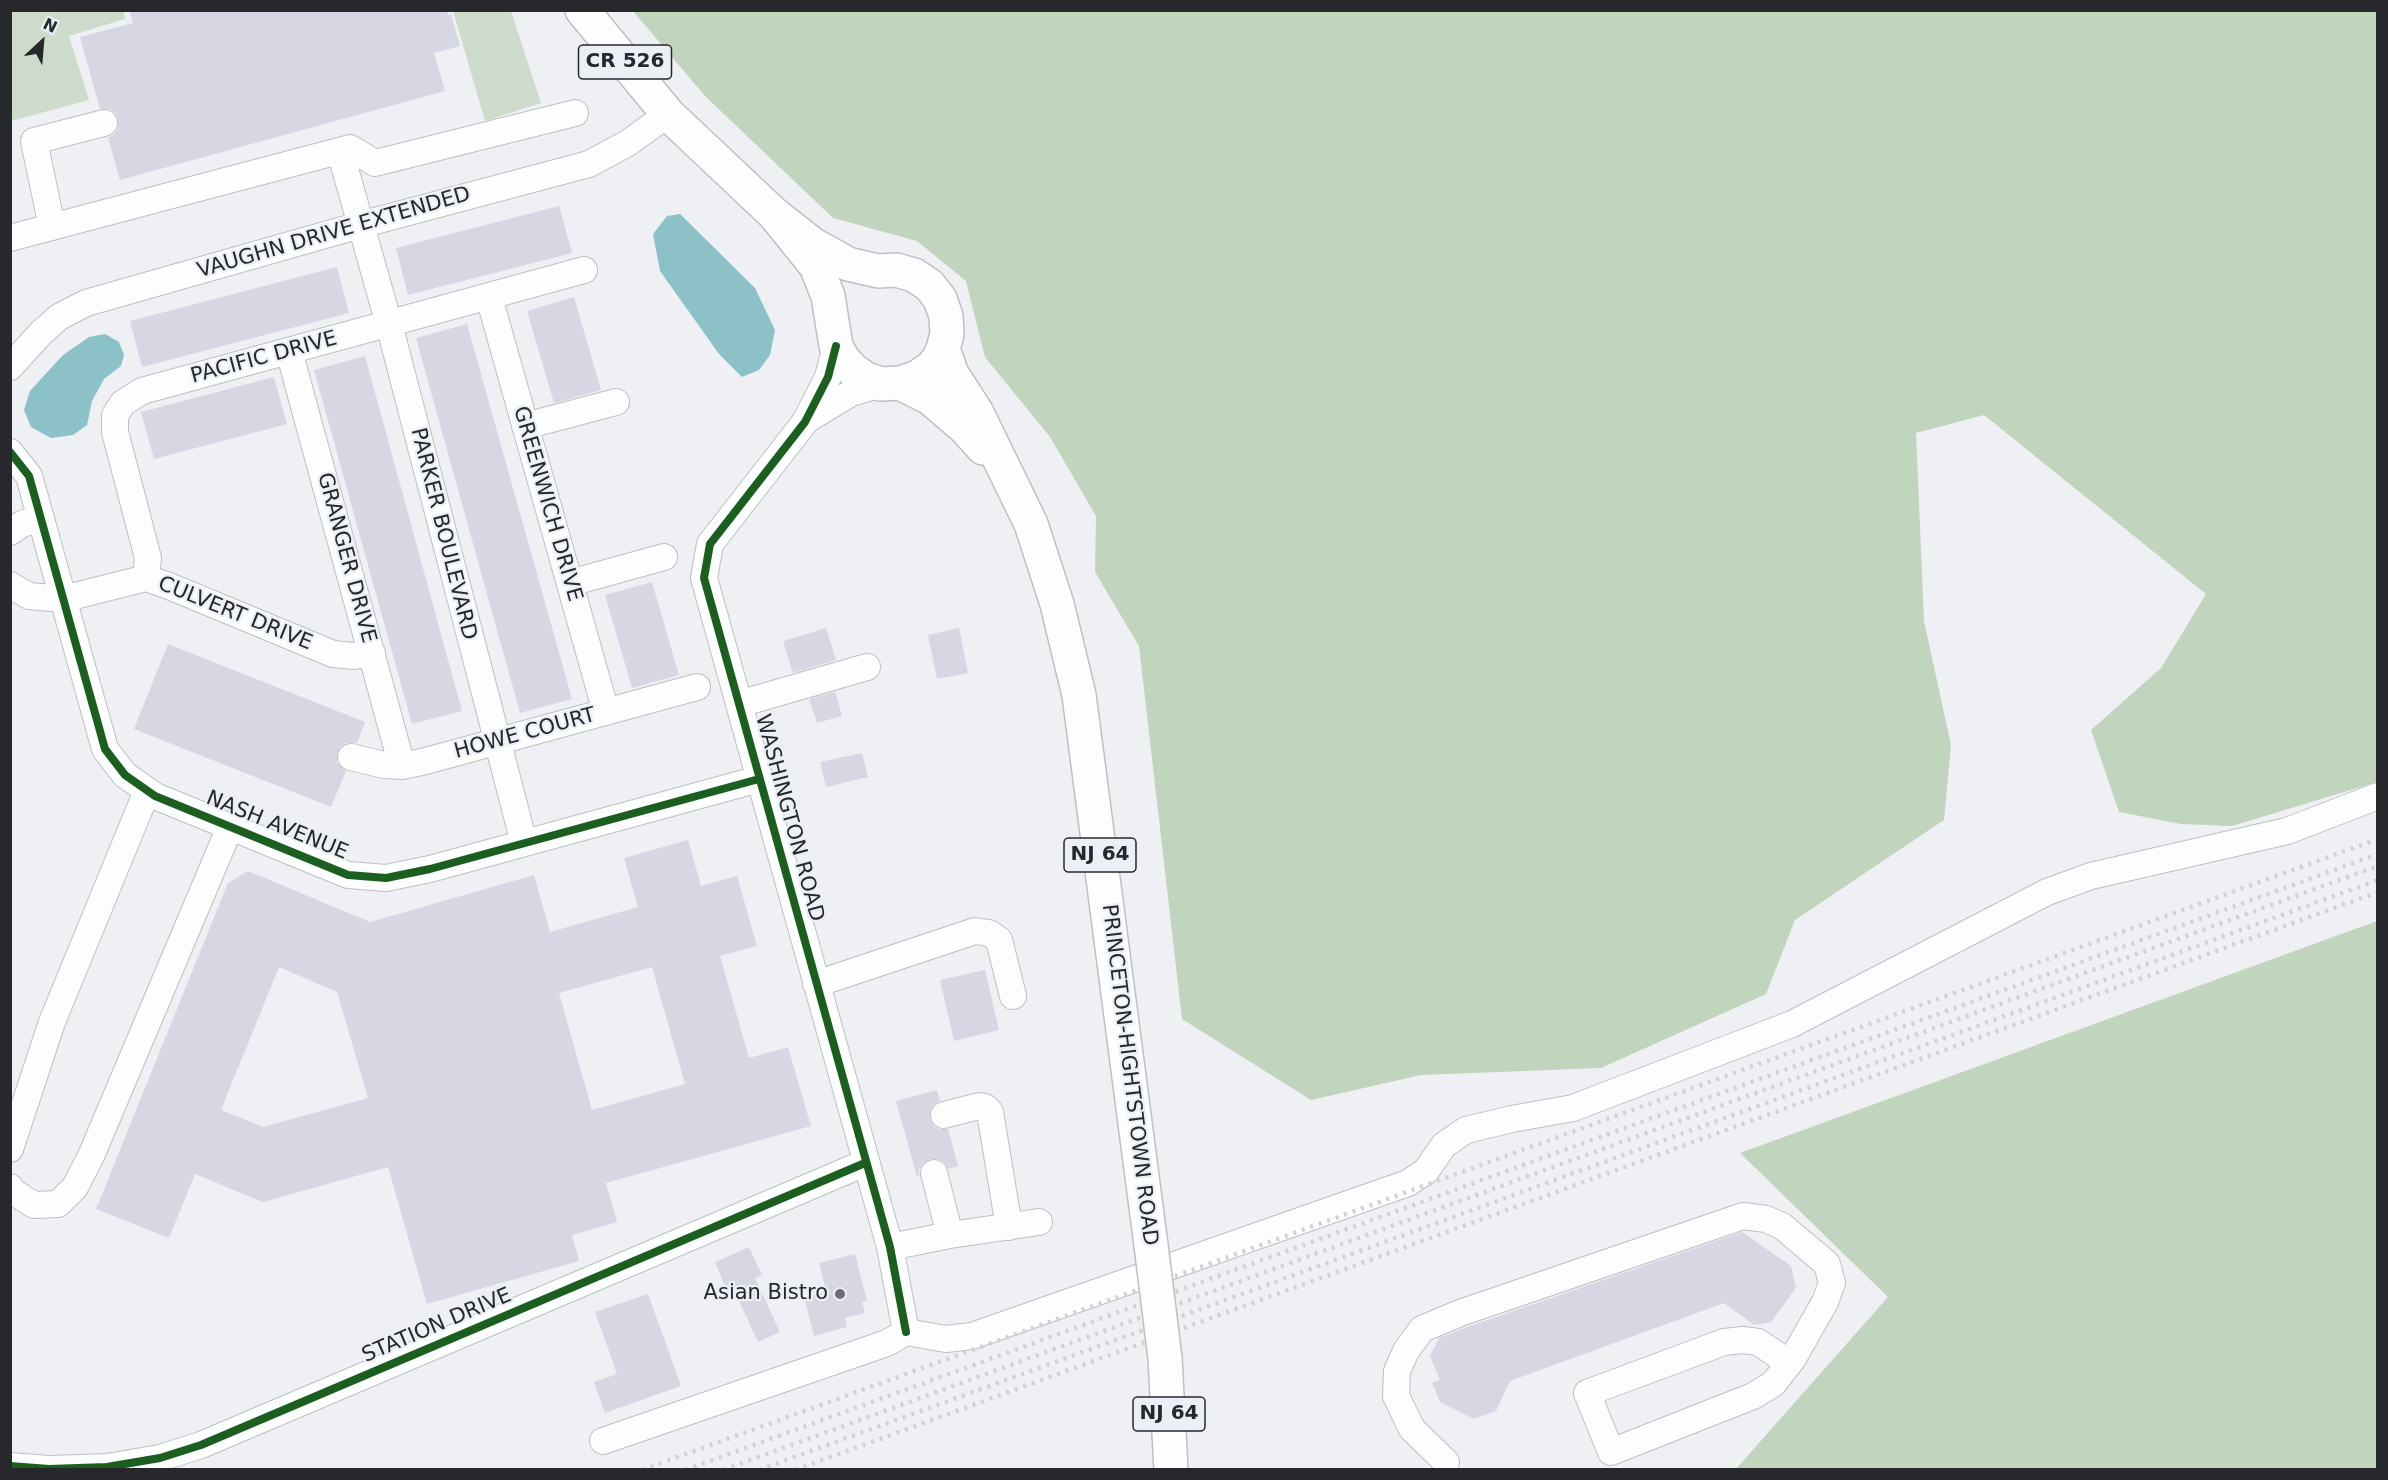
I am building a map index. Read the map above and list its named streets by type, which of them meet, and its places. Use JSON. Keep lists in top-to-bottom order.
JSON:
{
  "streets": {
    "main road": [
      "CR 526",
      "WASHINGTON ROAD",
      "NJ 64",
      "PRINCETON-HIGHTSTOWN ROAD"
    ],
    "street": [
      "VAUGHN DRIVE EXTENDED",
      "PACIFIC DRIVE",
      "GREENWICH DRIVE",
      "PARKER BOULEVARD",
      "GRANGER DRIVE",
      "CULVERT DRIVE",
      "HOWE COURT",
      "NASH AVENUE",
      "STATION DRIVE"
    ]
  },
  "crossings": [
    ["VAUGHN DRIVE EXTENDED", "PARKER BOULEVARD"],
    ["VAUGHN DRIVE EXTENDED", "WASHINGTON ROAD"],
    ["PACIFIC DRIVE", "GREENWICH DRIVE"],
    ["PACIFIC DRIVE", "PARKER BOULEVARD"],
    ["PACIFIC DRIVE", "GRANGER DRIVE"],
    ["PACIFIC DRIVE", "CULVERT DRIVE"],
    ["GREENWICH DRIVE", "HOWE COURT"],
    ["PARKER BOULEVARD", "HOWE COURT"],
    ["PARKER BOULEVARD", "NASH AVENUE"],
    ["GRANGER DRIVE", "CULVERT DRIVE"],
    ["GRANGER DRIVE", "HOWE COURT"],
    ["CULVERT DRIVE", "NASH AVENUE"],
    ["WASHINGTON ROAD", "NASH AVENUE"],
    ["WASHINGTON ROAD", "PRINCETON-HIGHTSTOWN ROAD"],
    ["WASHINGTON ROAD", "STATION DRIVE"]
  ],
  "places": ["Asian Bistro"],
  "north": "top right"
}
